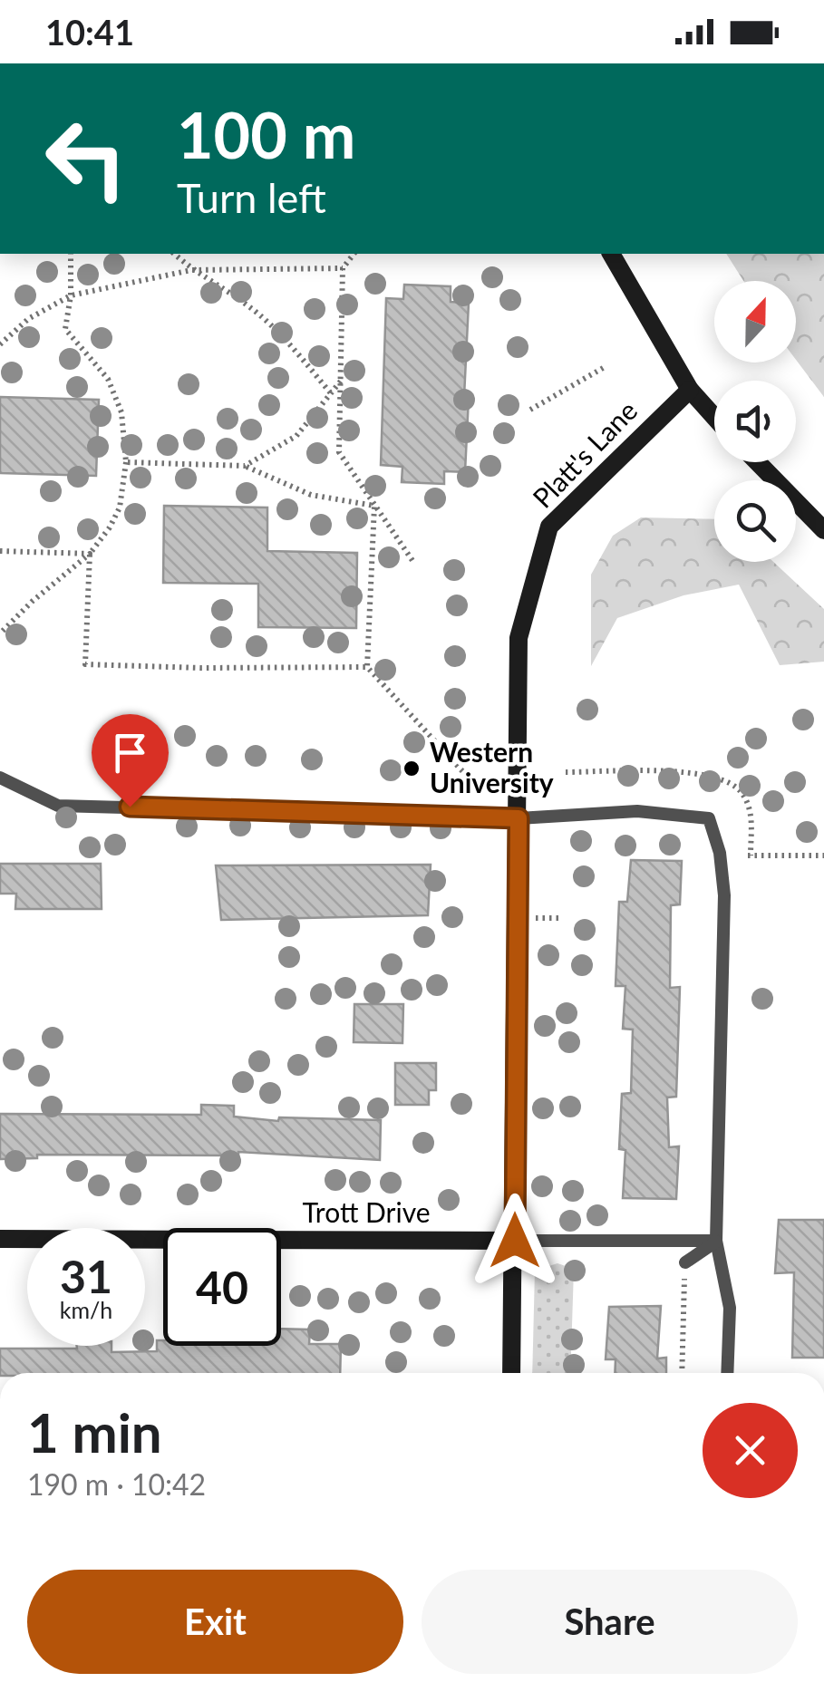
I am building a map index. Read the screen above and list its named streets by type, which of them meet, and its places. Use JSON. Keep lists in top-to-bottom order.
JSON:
{
  "streets": {
    "street": ["Platt's Lane", "Trott Drive"]
  },
  "crossings": [
    ["Platt's Lane", "Trott Drive"]
  ],
  "places": ["Western University"],
  "north": "top",
  "page": {
    "status": "10:41",
    "turn": ["100 m", "Turn left"],
    "speed": "31 km/h",
    "limit": "40",
    "heading": ["1 min", "190 m · 10:42"],
    "buttons": ["Exit", "Share"]
  }
}
